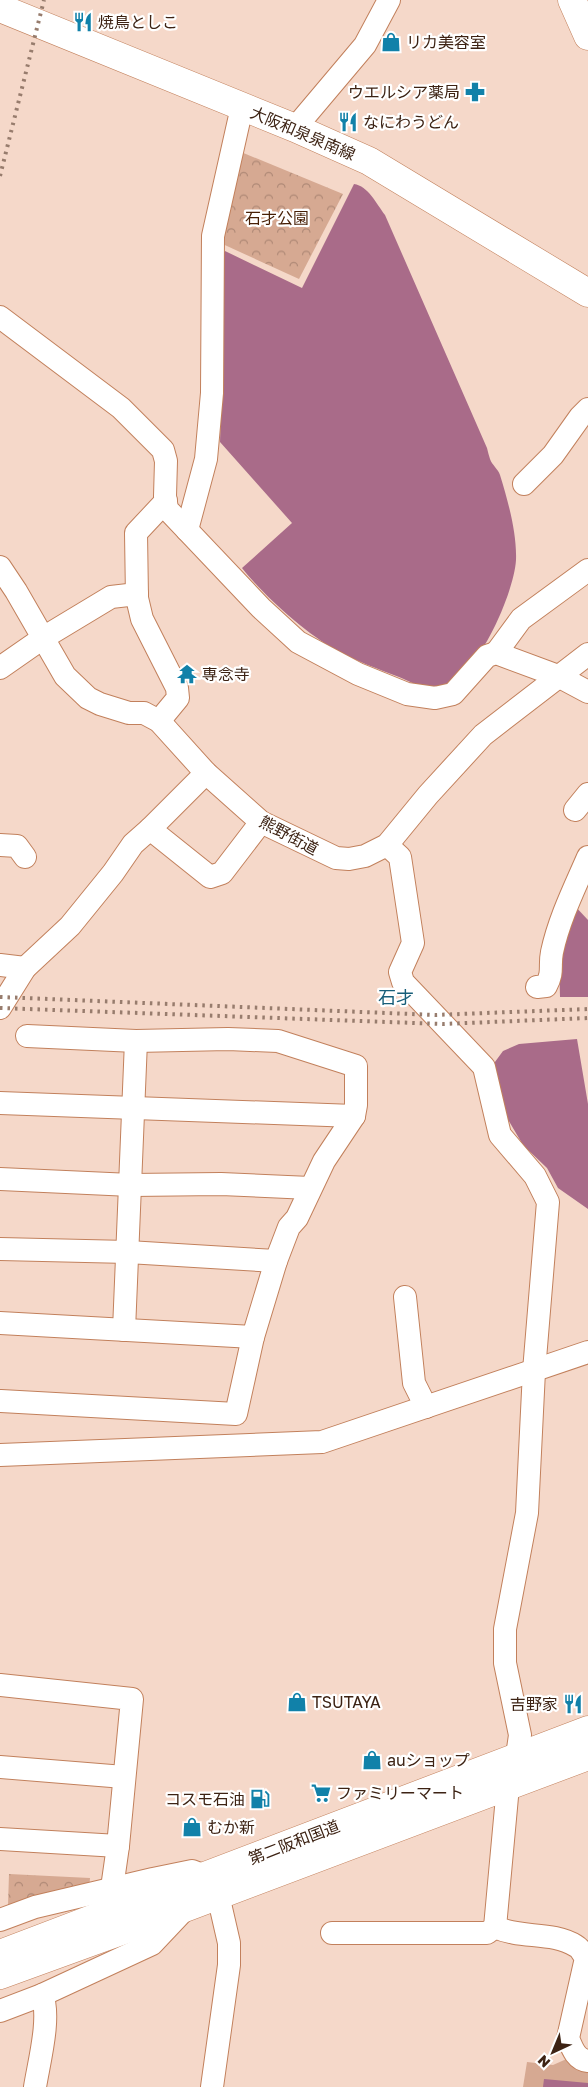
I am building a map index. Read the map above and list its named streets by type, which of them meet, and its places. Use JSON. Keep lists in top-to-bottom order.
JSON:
{
  "streets": {
    "main road": ["大阪和泉泉南線", "第二阪和国道"],
    "street": ["熊野街道"]
  },
  "districts": ["石才"],
  "parks": ["石才公園"],
  "places": {
    "restaurant": ["焼鳥としこ", "なにわうどん", "吉野家"],
    "shop": [
      "リカ美容室",
      "TSUTAYA",
      "auショップ",
      "むか新"
    ],
    "pharmacy": ["ウエルシア薬局"],
    "temple": ["専念寺"],
    "supermarket": ["ファミリーマート"],
    "fuel station": ["コスモ石油"]
  },
  "north": "bottom left"
}
